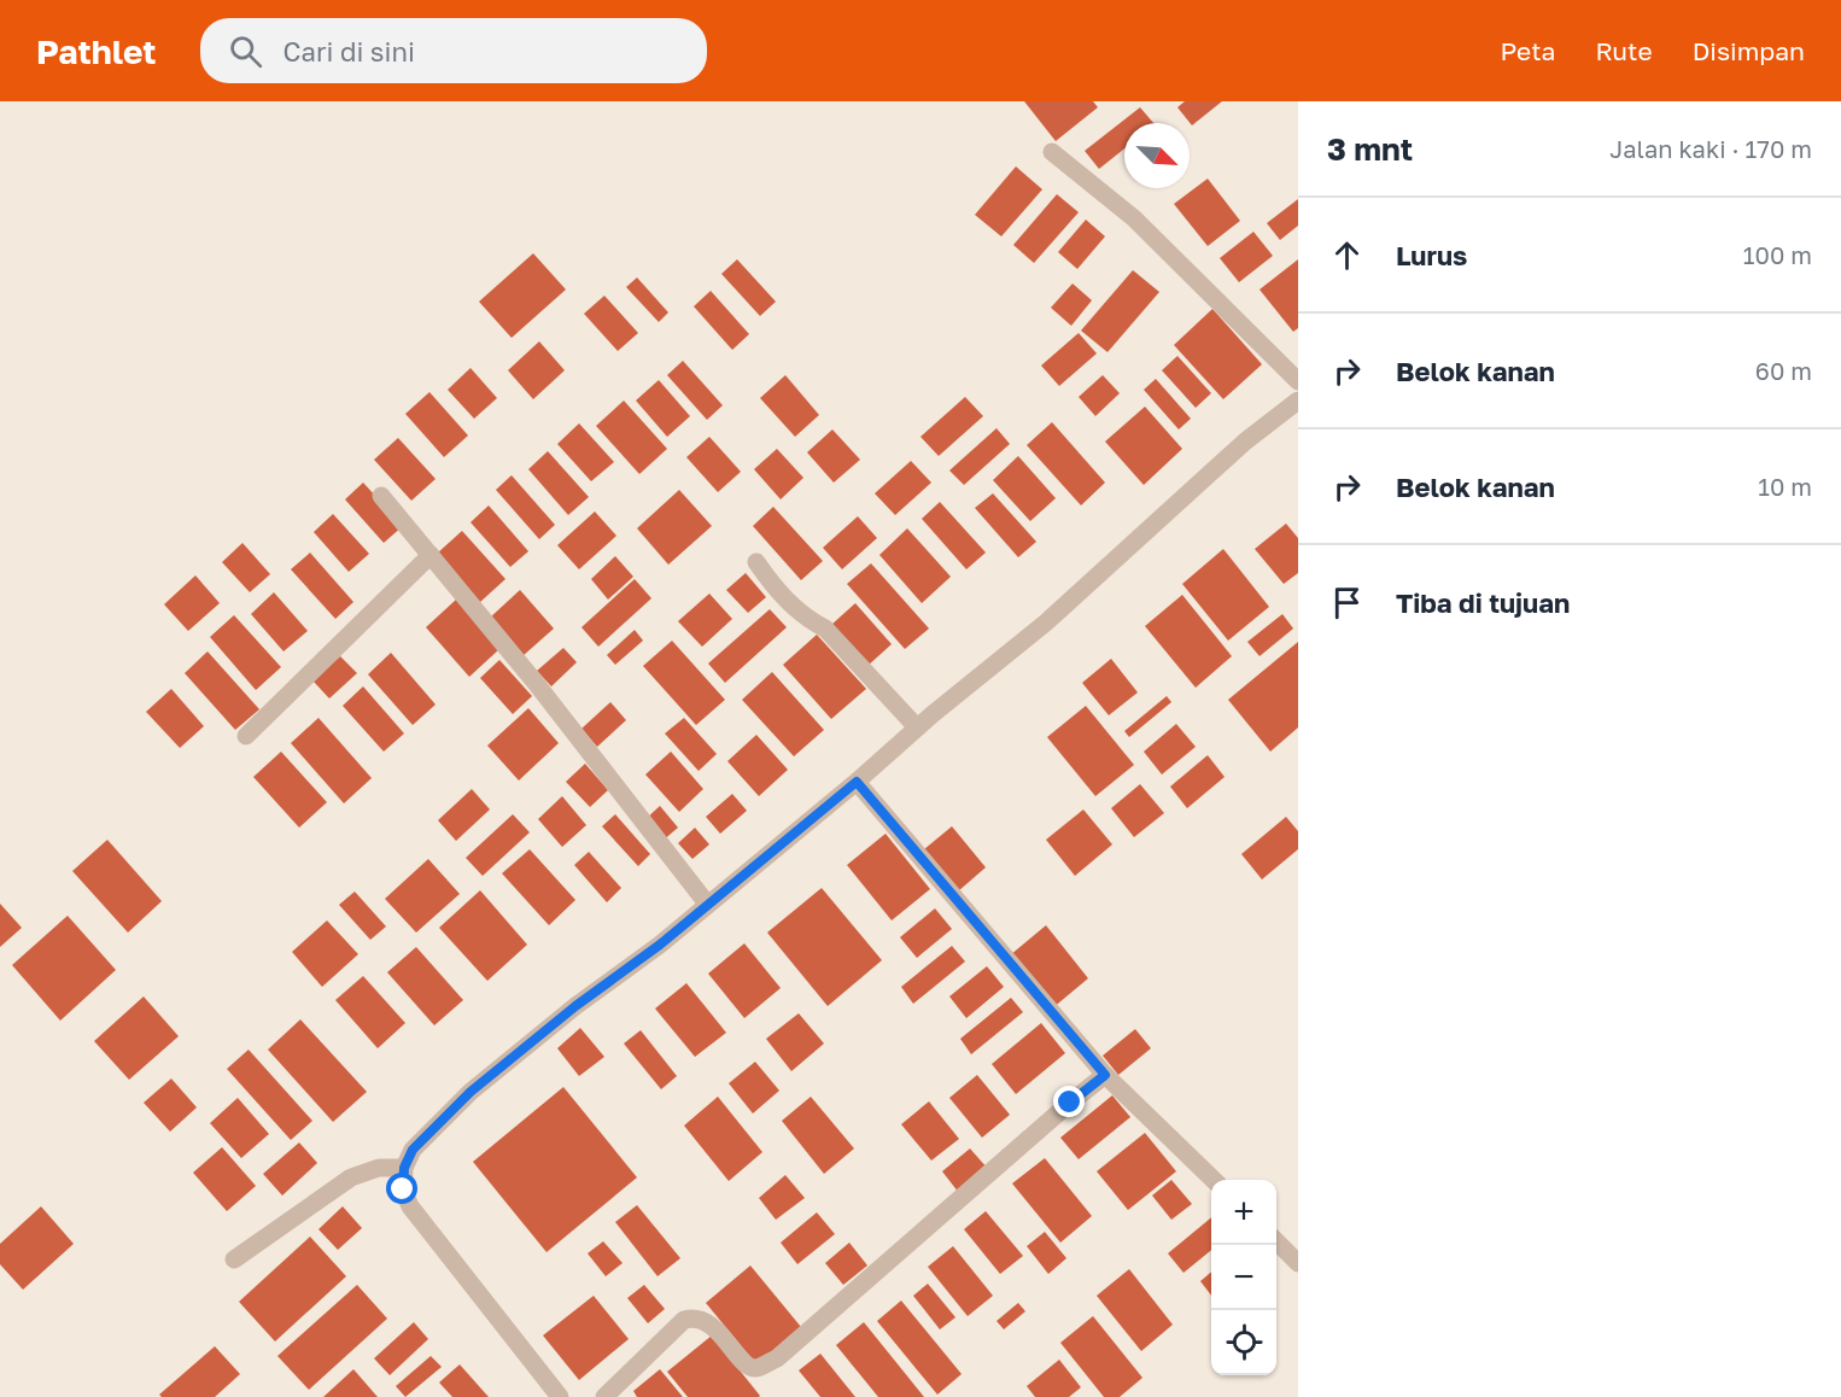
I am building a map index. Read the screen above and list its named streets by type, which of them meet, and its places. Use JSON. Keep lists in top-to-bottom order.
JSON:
{
  "north": "bottom right",
  "page": {
    "header": "Pathlet",
    "search": "Cari di sini",
    "nav": ["Peta", "Rute", "Disimpan"],
    "heading": ["3 mnt", "Jalan kaki · 170 m"],
    "list": [
      ["Lurus", "100 m"],
      ["Belok kanan", "60 m"],
      ["Belok kanan", "10 m"],
      "Tiba di tujuan"
    ],
    "map_buttons": ["+", "−"]
  }
}
